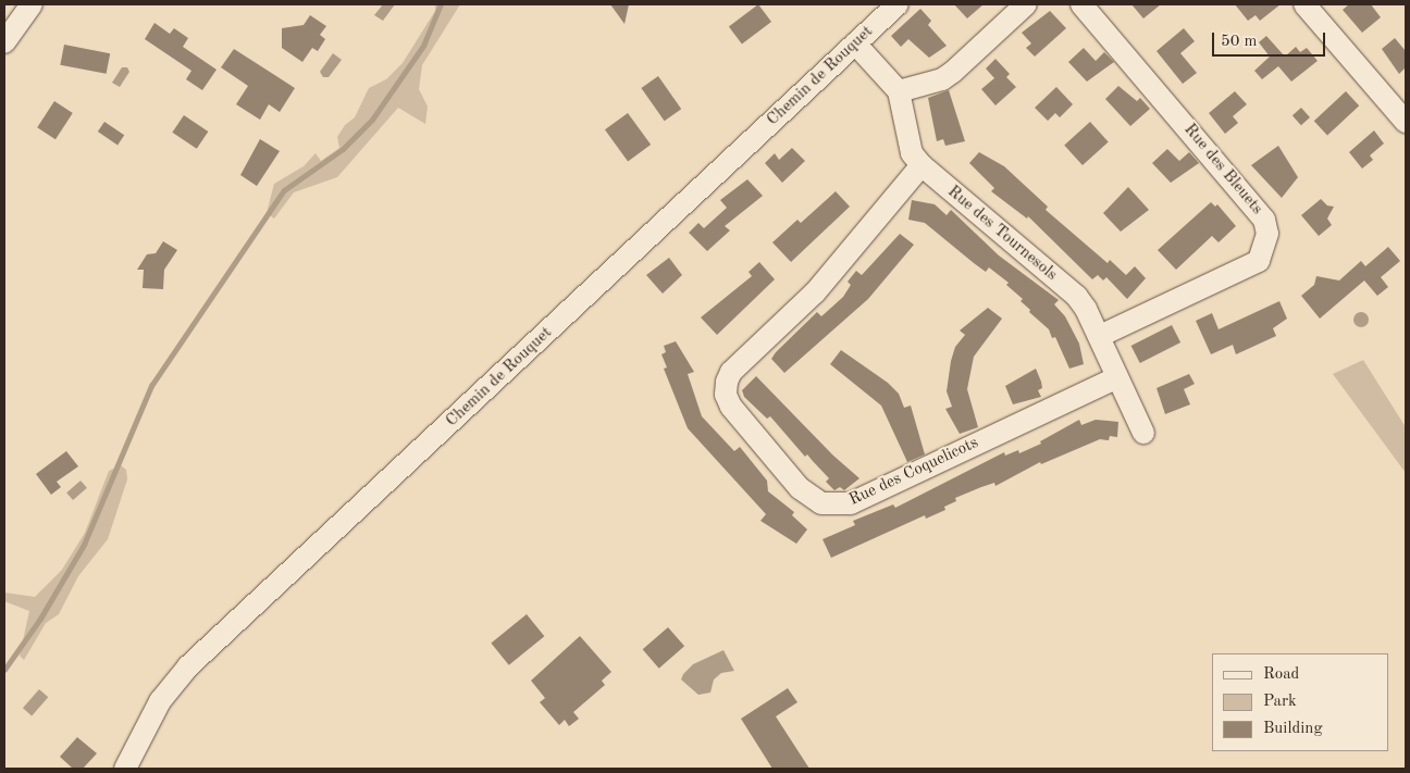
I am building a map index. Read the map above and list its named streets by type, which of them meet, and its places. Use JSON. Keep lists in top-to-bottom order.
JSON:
{
  "streets": {
    "street": [
      "Chemin de Rouquet",
      "Rue des Bleuets",
      "Rue des Tournesols",
      "Rue des Coquelicots"
    ]
  },
  "crossings": [
    ["Rue des Bleuets", "Rue des Tournesols"],
    ["Rue des Tournesols", "Rue des Coquelicots"]
  ],
  "legend": ["Road", "Park", "Building"],
  "scale_bar": "50 m"
}
